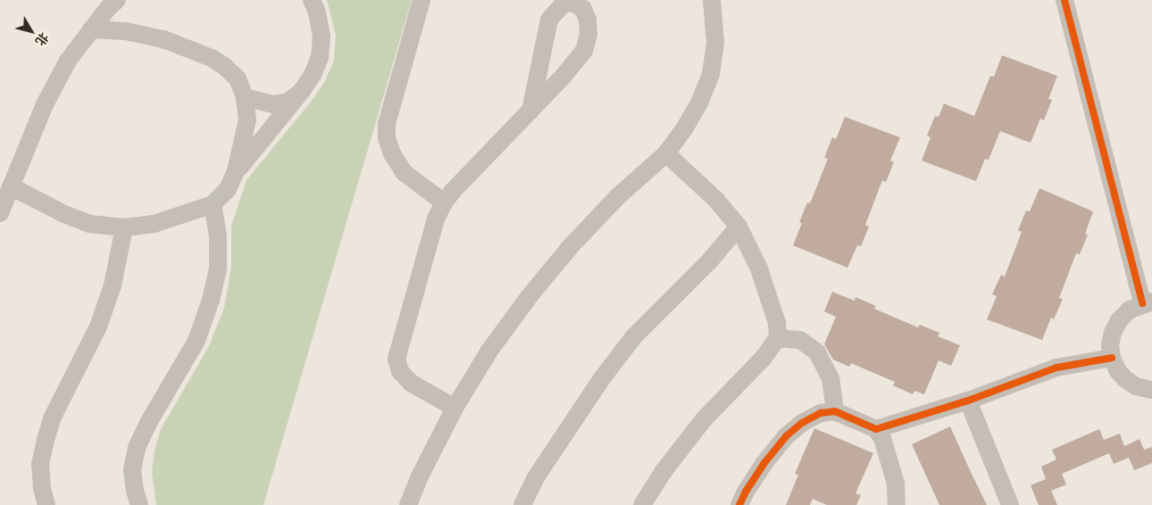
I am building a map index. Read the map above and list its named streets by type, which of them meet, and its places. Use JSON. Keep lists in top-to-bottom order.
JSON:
{
  "north": "bottom right"
}
